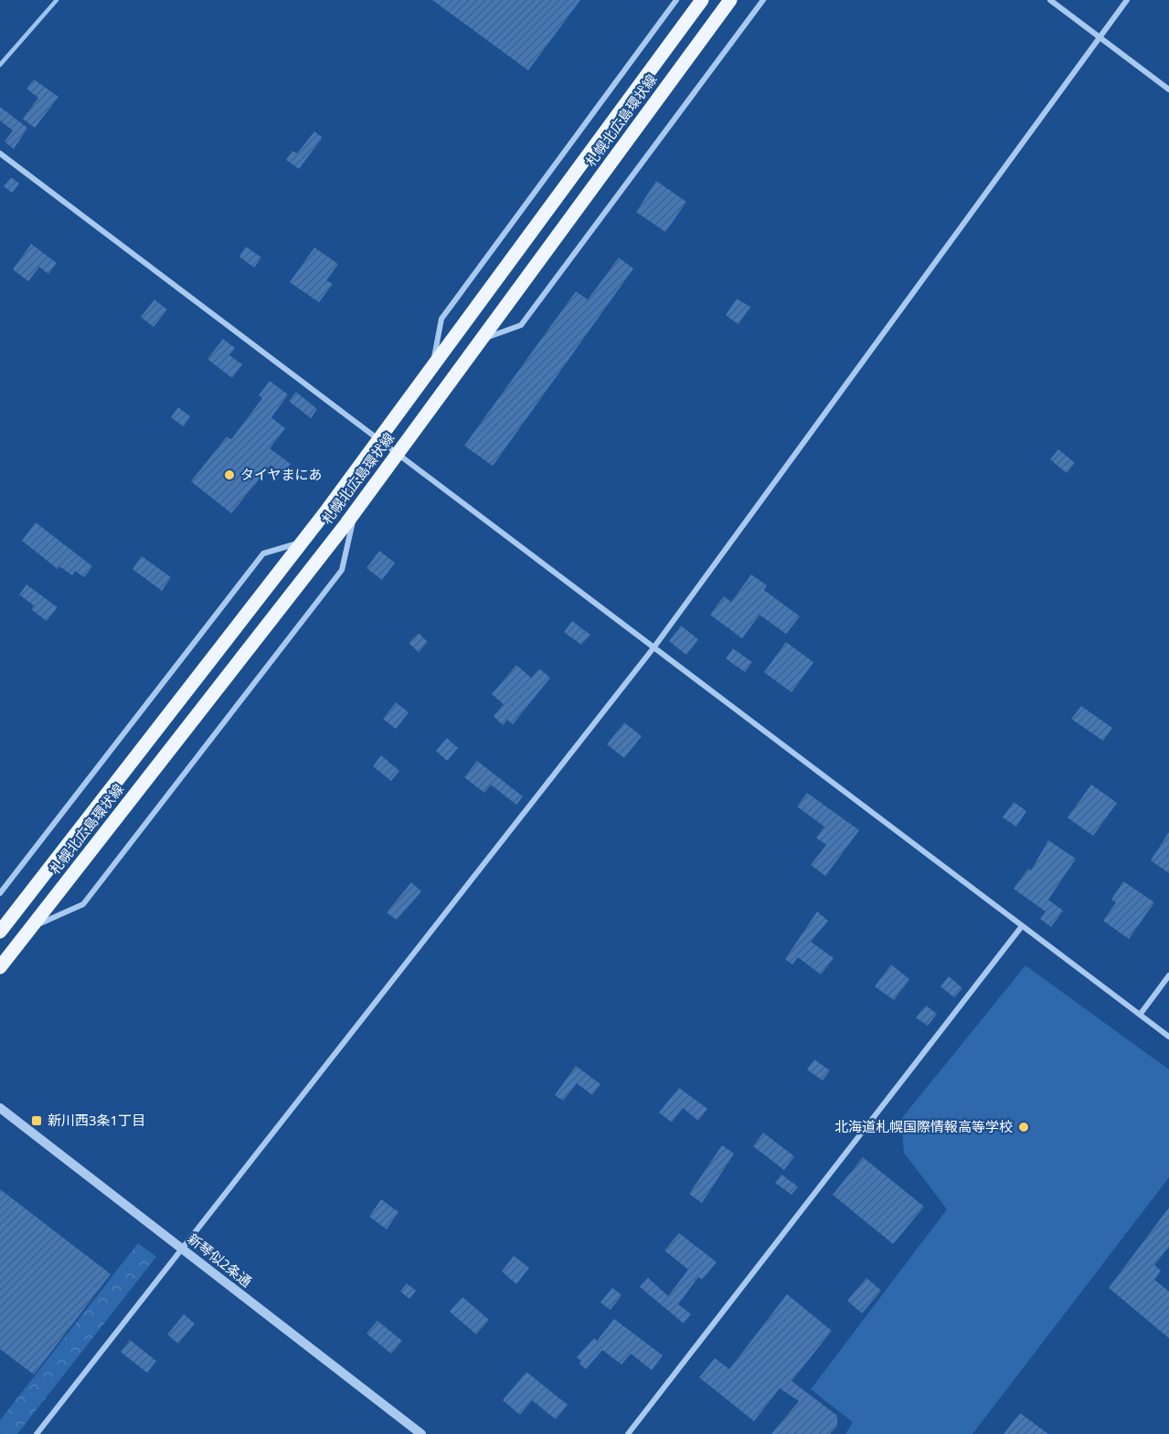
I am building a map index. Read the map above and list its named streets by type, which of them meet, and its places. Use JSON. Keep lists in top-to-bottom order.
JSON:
{
  "streets": {
    "main road": ["札幌北広島環状線"],
    "street": ["新琴似2条通"]
  },
  "places": {
    "other": ["タイヤまにあ", "北海道札幌国際情報高等学校"],
    "transit": ["新川西3条1丁目"]
  }
}
